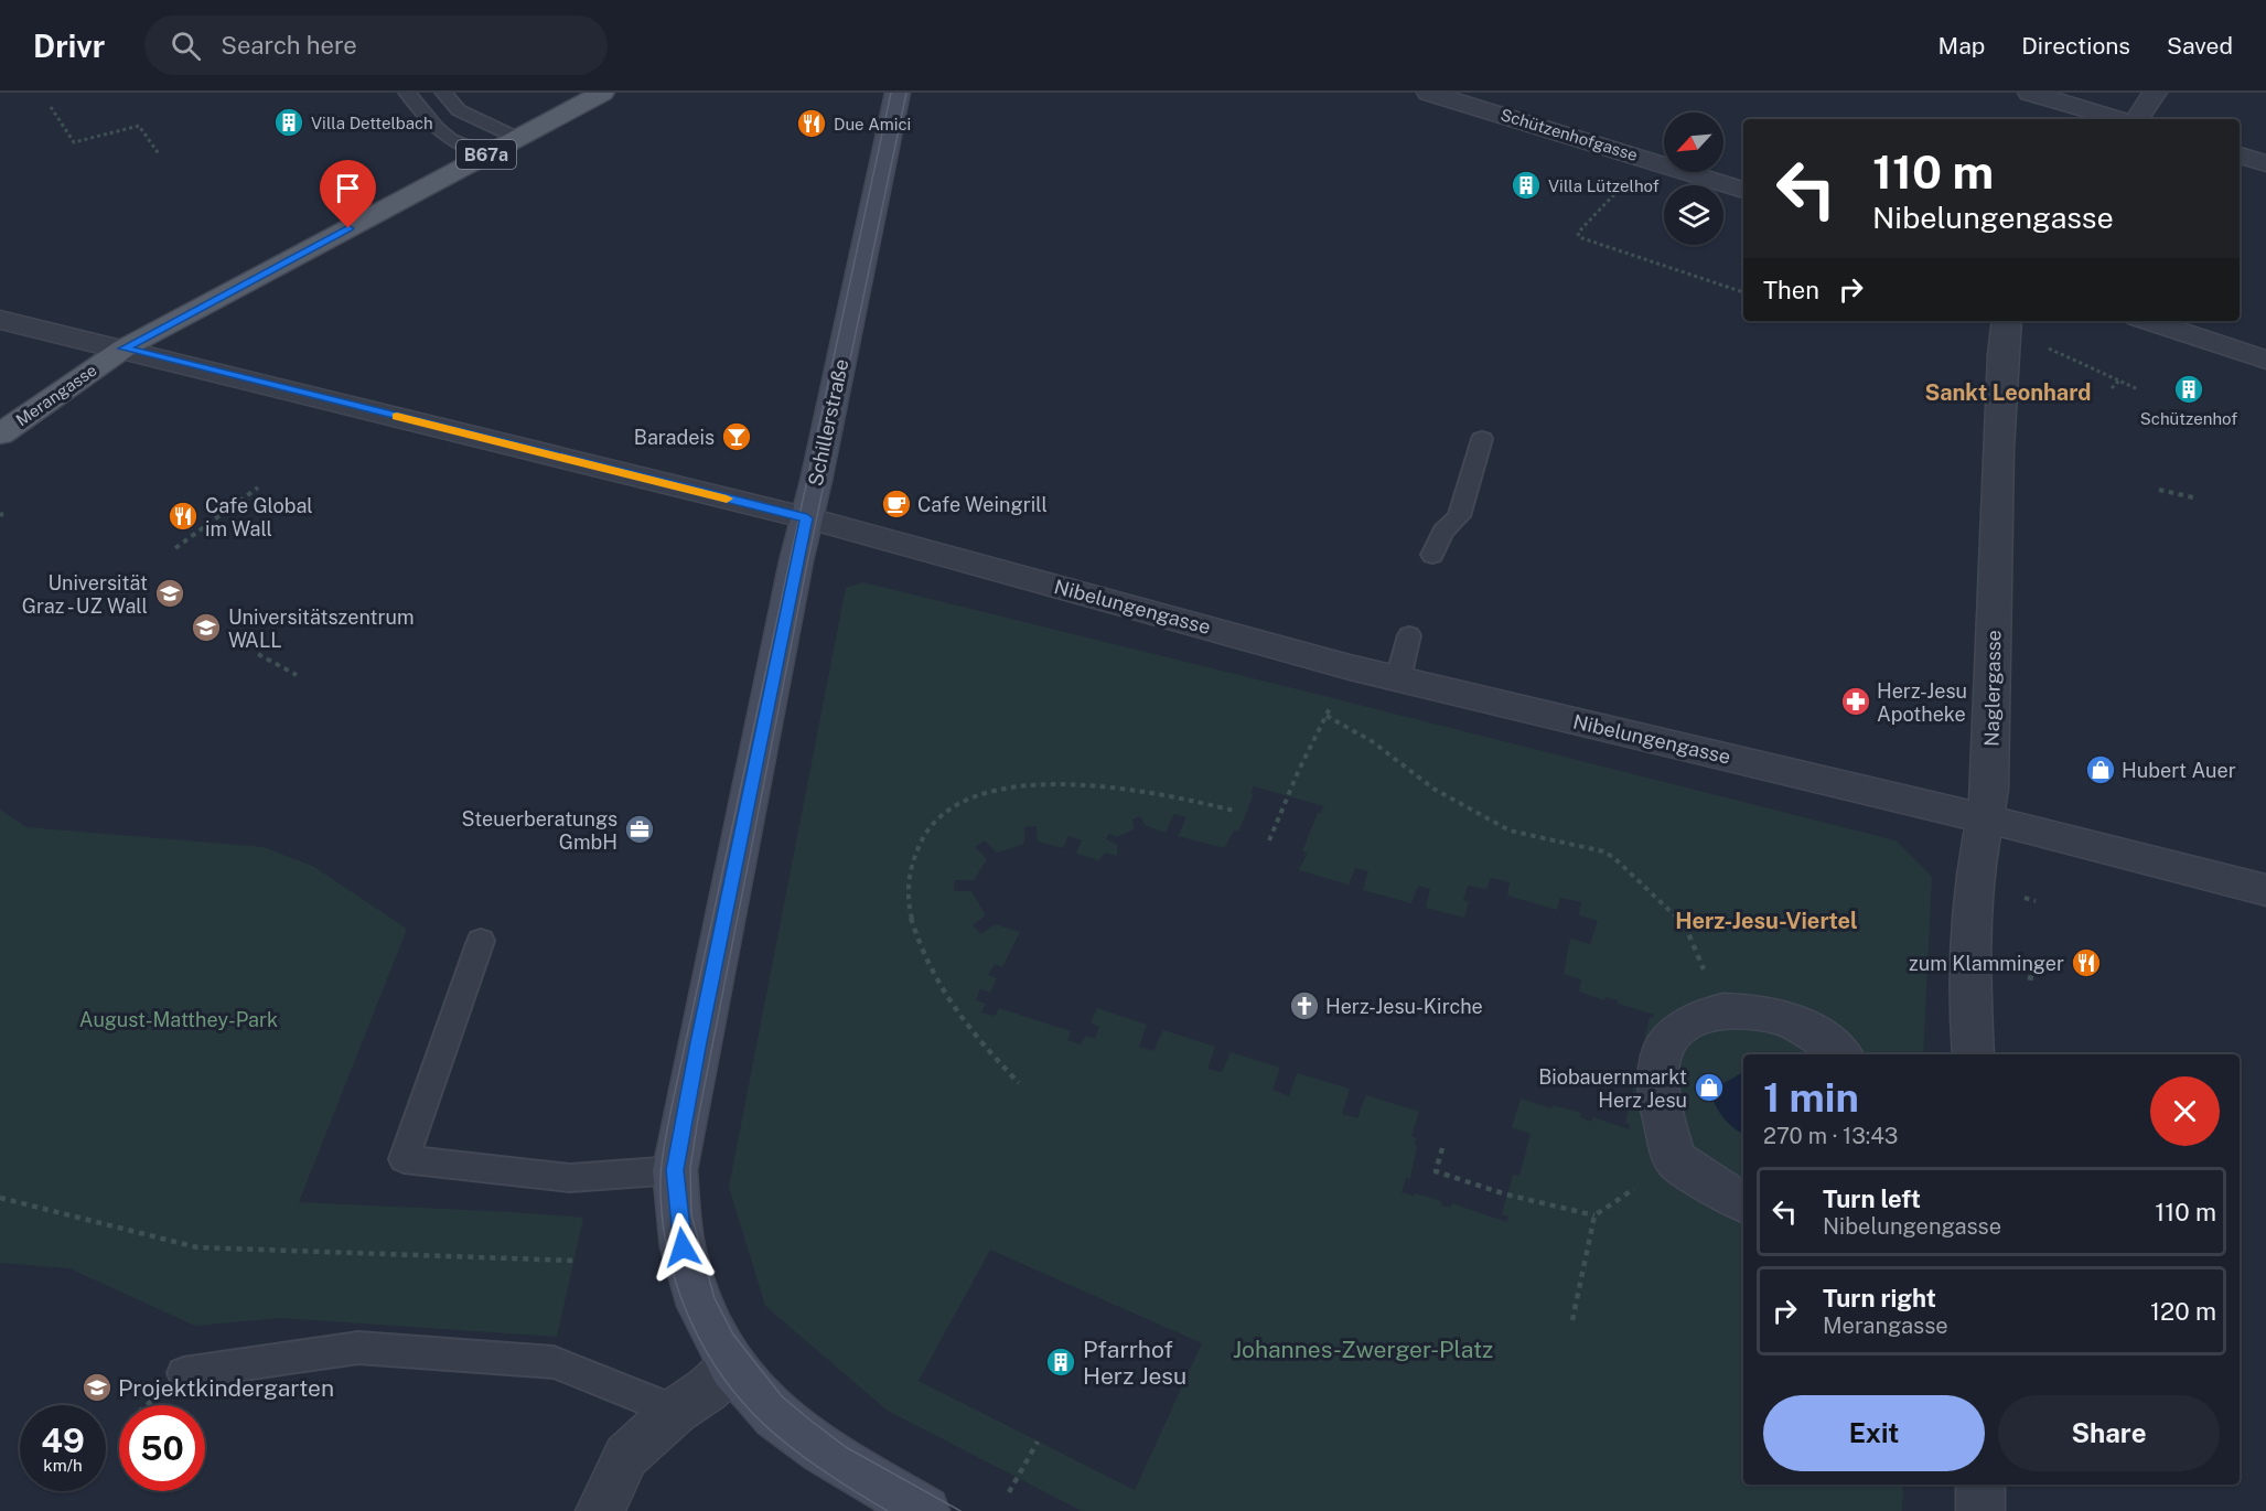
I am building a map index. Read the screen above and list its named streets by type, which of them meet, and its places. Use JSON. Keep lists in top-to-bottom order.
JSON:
{
  "streets": {
    "main road": ["B67a", "Merangasse", "Schillerstraße"],
    "street": ["Schützenhofgasse", "Nibelungengasse", "Naglergasse"]
  },
  "crossings": [
    ["Merangasse", "Nibelungengasse"],
    ["Schillerstraße", "Nibelungengasse"],
    ["Nibelungengasse", "Naglergasse"]
  ],
  "districts": ["Sankt Leonhard", "Herz-Jesu-Viertel"],
  "parks": ["August-Matthey-Park", "Johannes-Zwerger-Platz"],
  "places": {
    "building": [
      "Villa Dettelbach",
      "Villa Lützelhof",
      "Schützenhof",
      "Pfarrhof Herz Jesu"
    ],
    "restaurant": ["Due Amici", "Cafe Global im Wall", "zum Klamminger"],
    "bar": ["Baradeis"],
    "cafe": ["Cafe Weingrill"],
    "school or university": ["Universität Graz - UZ Wall", "Universitätszentrum WALL", "Projektkindergarten"],
    "pharmacy": ["Herz-Jesu Apotheke"],
    "shop": ["Hubert Auer", "Biobauernmarkt Herz Jesu"],
    "office": ["Steuerberatungs GmbH"],
    "church": ["Herz-Jesu-Kirche"]
  },
  "north": "bottom left",
  "page": {
    "header": "Drivr",
    "search": "Search here",
    "nav": ["Map", "Directions", "Saved"],
    "turn": ["110 m", "Nibelungengasse"],
    "then": "Then",
    "heading": ["1 min", "270 m · 13:43"],
    "list": [
      {
        "name": "Turn left",
        "note": "Nibelungengasse",
        "value": "110 m"
      },
      {
        "name": "Turn right",
        "note": "Merangasse",
        "value": "120 m"
      }
    ],
    "buttons": ["Exit", "Share"],
    "speed": "49 km/h",
    "limit": "50"
  }
}
